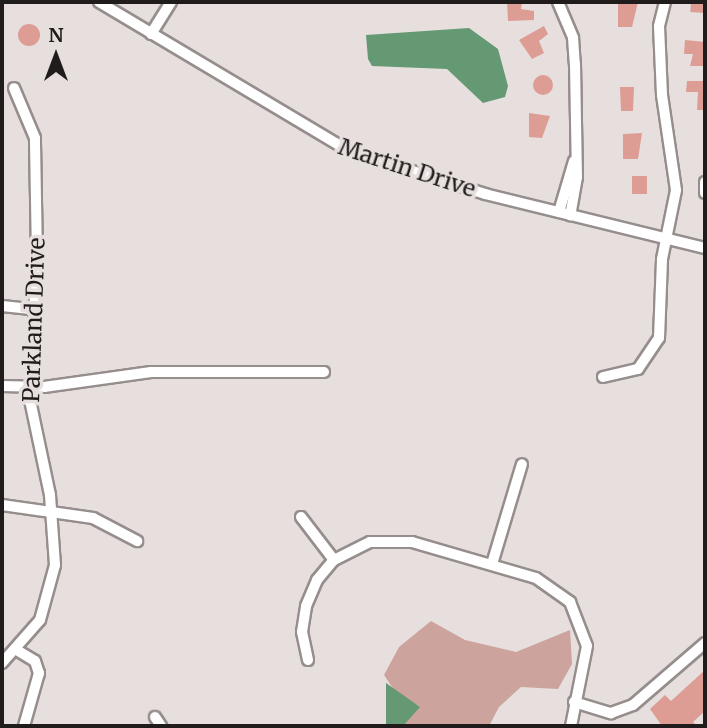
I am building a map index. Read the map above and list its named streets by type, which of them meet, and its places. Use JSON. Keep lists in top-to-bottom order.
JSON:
{
  "streets": {
    "street": ["Martin Drive", "Parkland Drive"]
  },
  "north": "top"
}
